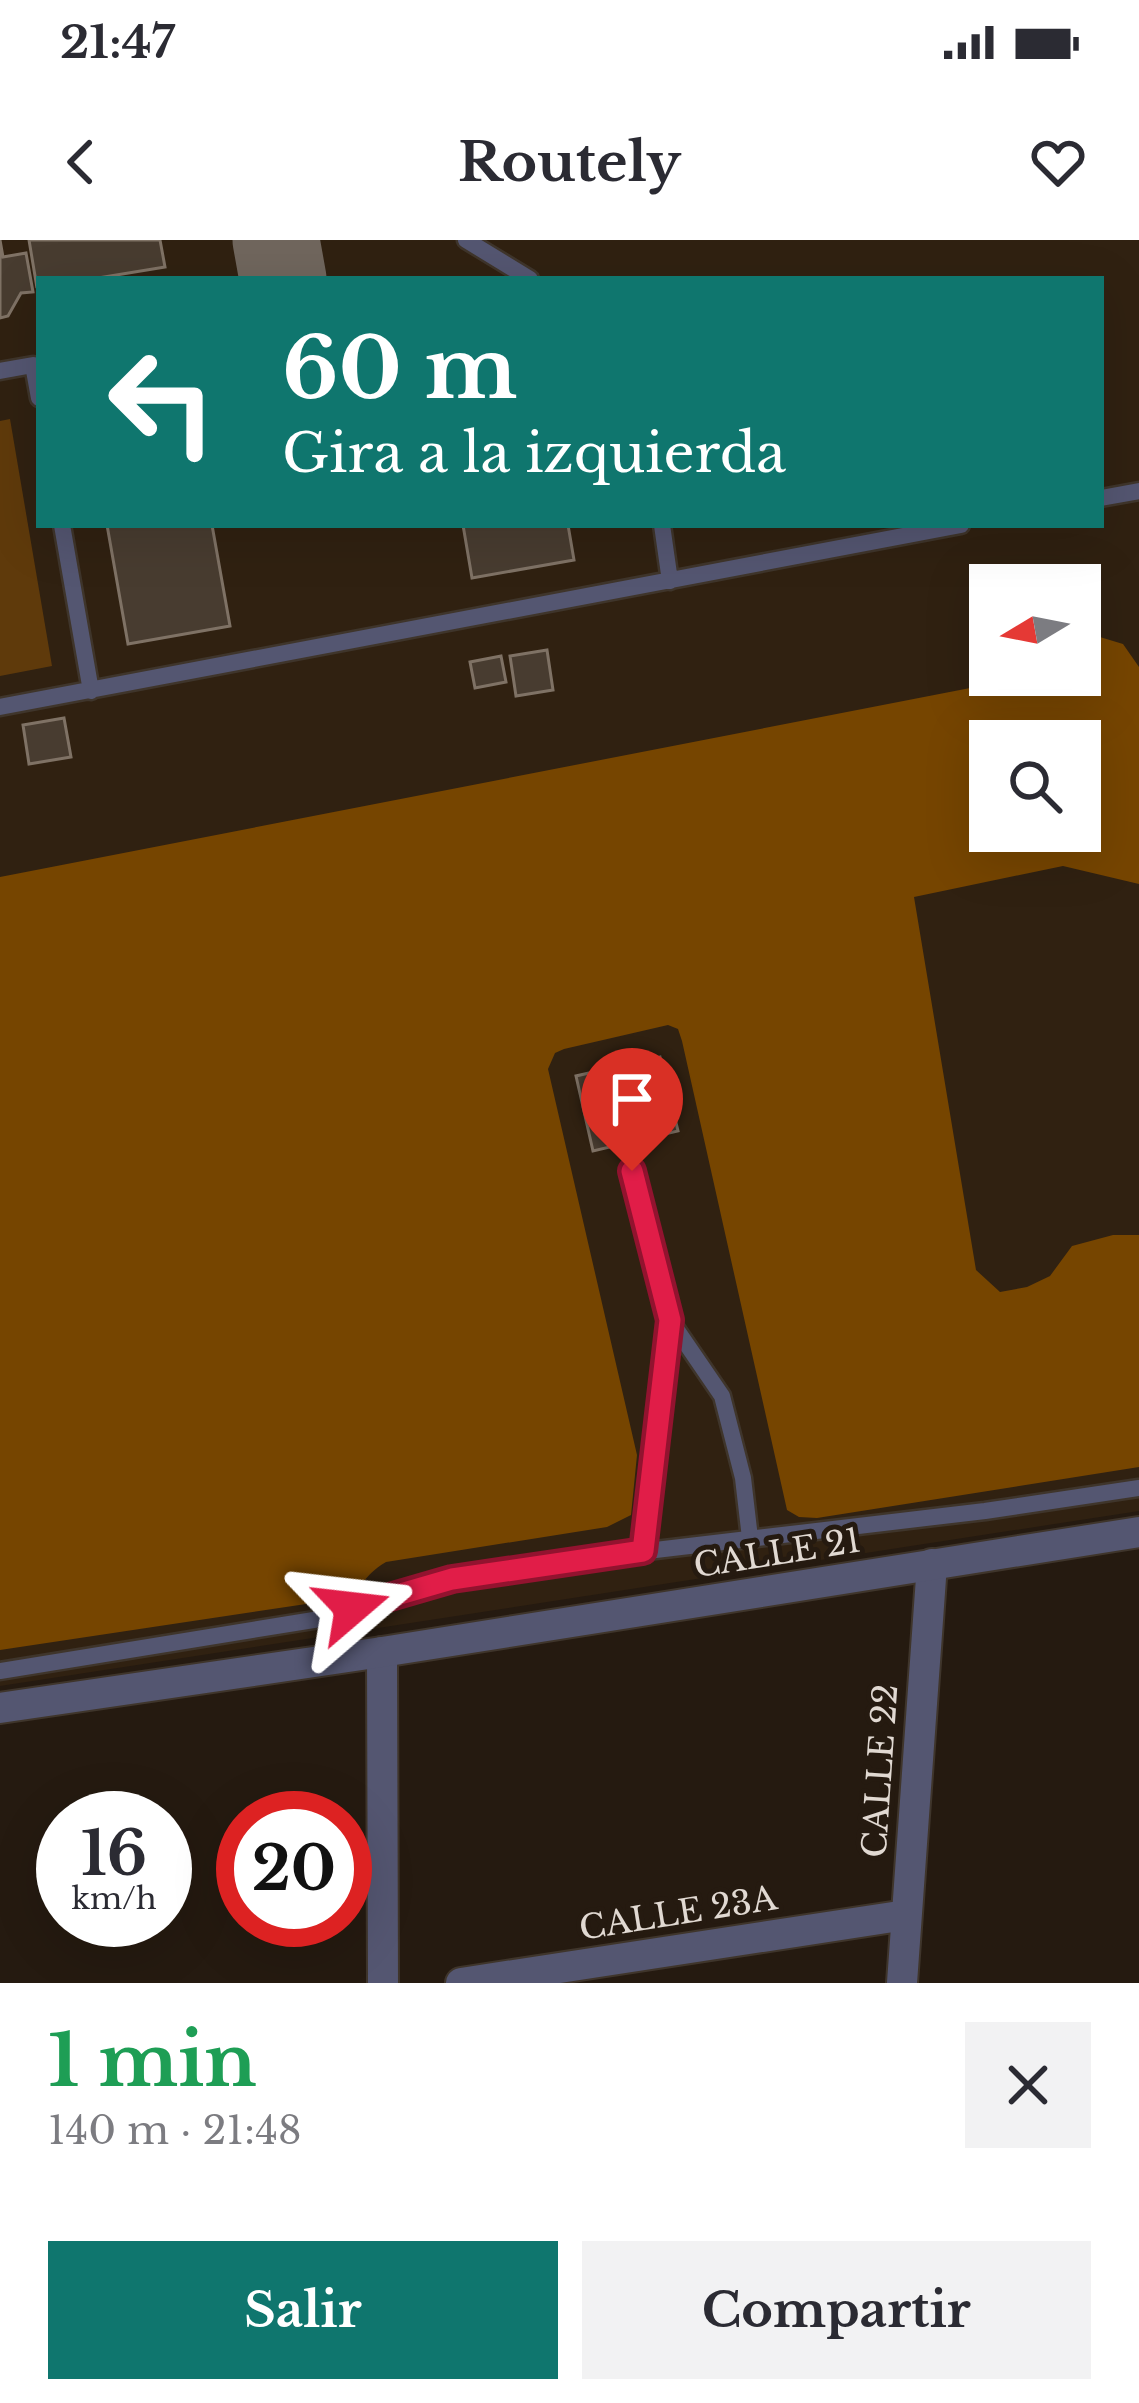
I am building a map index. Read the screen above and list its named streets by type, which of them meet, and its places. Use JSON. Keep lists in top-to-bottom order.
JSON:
{
  "streets": {
    "street": ["CALLE 21", "CALLE 22", "CALLE 23A"]
  },
  "crossings": [
    ["CALLE 21", "CALLE 22"],
    ["CALLE 22", "CALLE 23A"]
  ],
  "north": "left",
  "page": {
    "status": "21:47",
    "header": "Routely",
    "turn": ["60 m", "Gira a la izquierda"],
    "speed": "16 km/h",
    "limit": "20",
    "heading": ["1 min", "140 m · 21:48"],
    "buttons": ["Salir", "Compartir"]
  }
}
